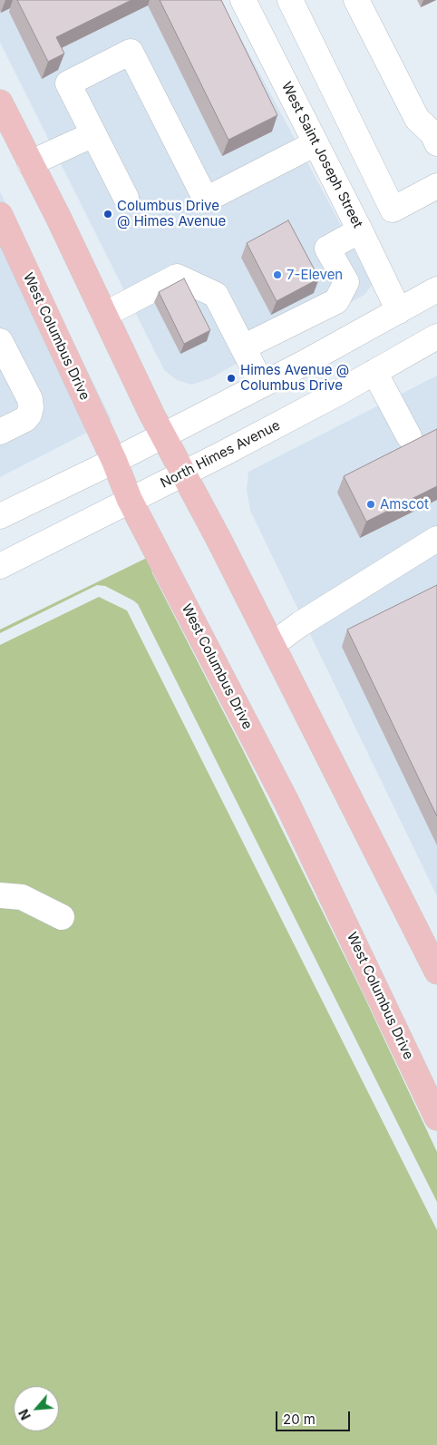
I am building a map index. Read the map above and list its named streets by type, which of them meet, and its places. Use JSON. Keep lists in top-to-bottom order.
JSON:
{
  "streets": {
    "main road": ["West Columbus Drive"],
    "street": ["West Saint Joseph Street", "North Himes Avenue"]
  },
  "crossings": [
    ["West Columbus Drive", "North Himes Avenue"]
  ],
  "places": [
    "Columbus Drive @ Himes Avenue",
    "7-Eleven",
    "Himes Avenue @ Columbus Drive",
    "Amscot"
  ],
  "scale_bar": "20 m",
  "north": "bottom left"
}
